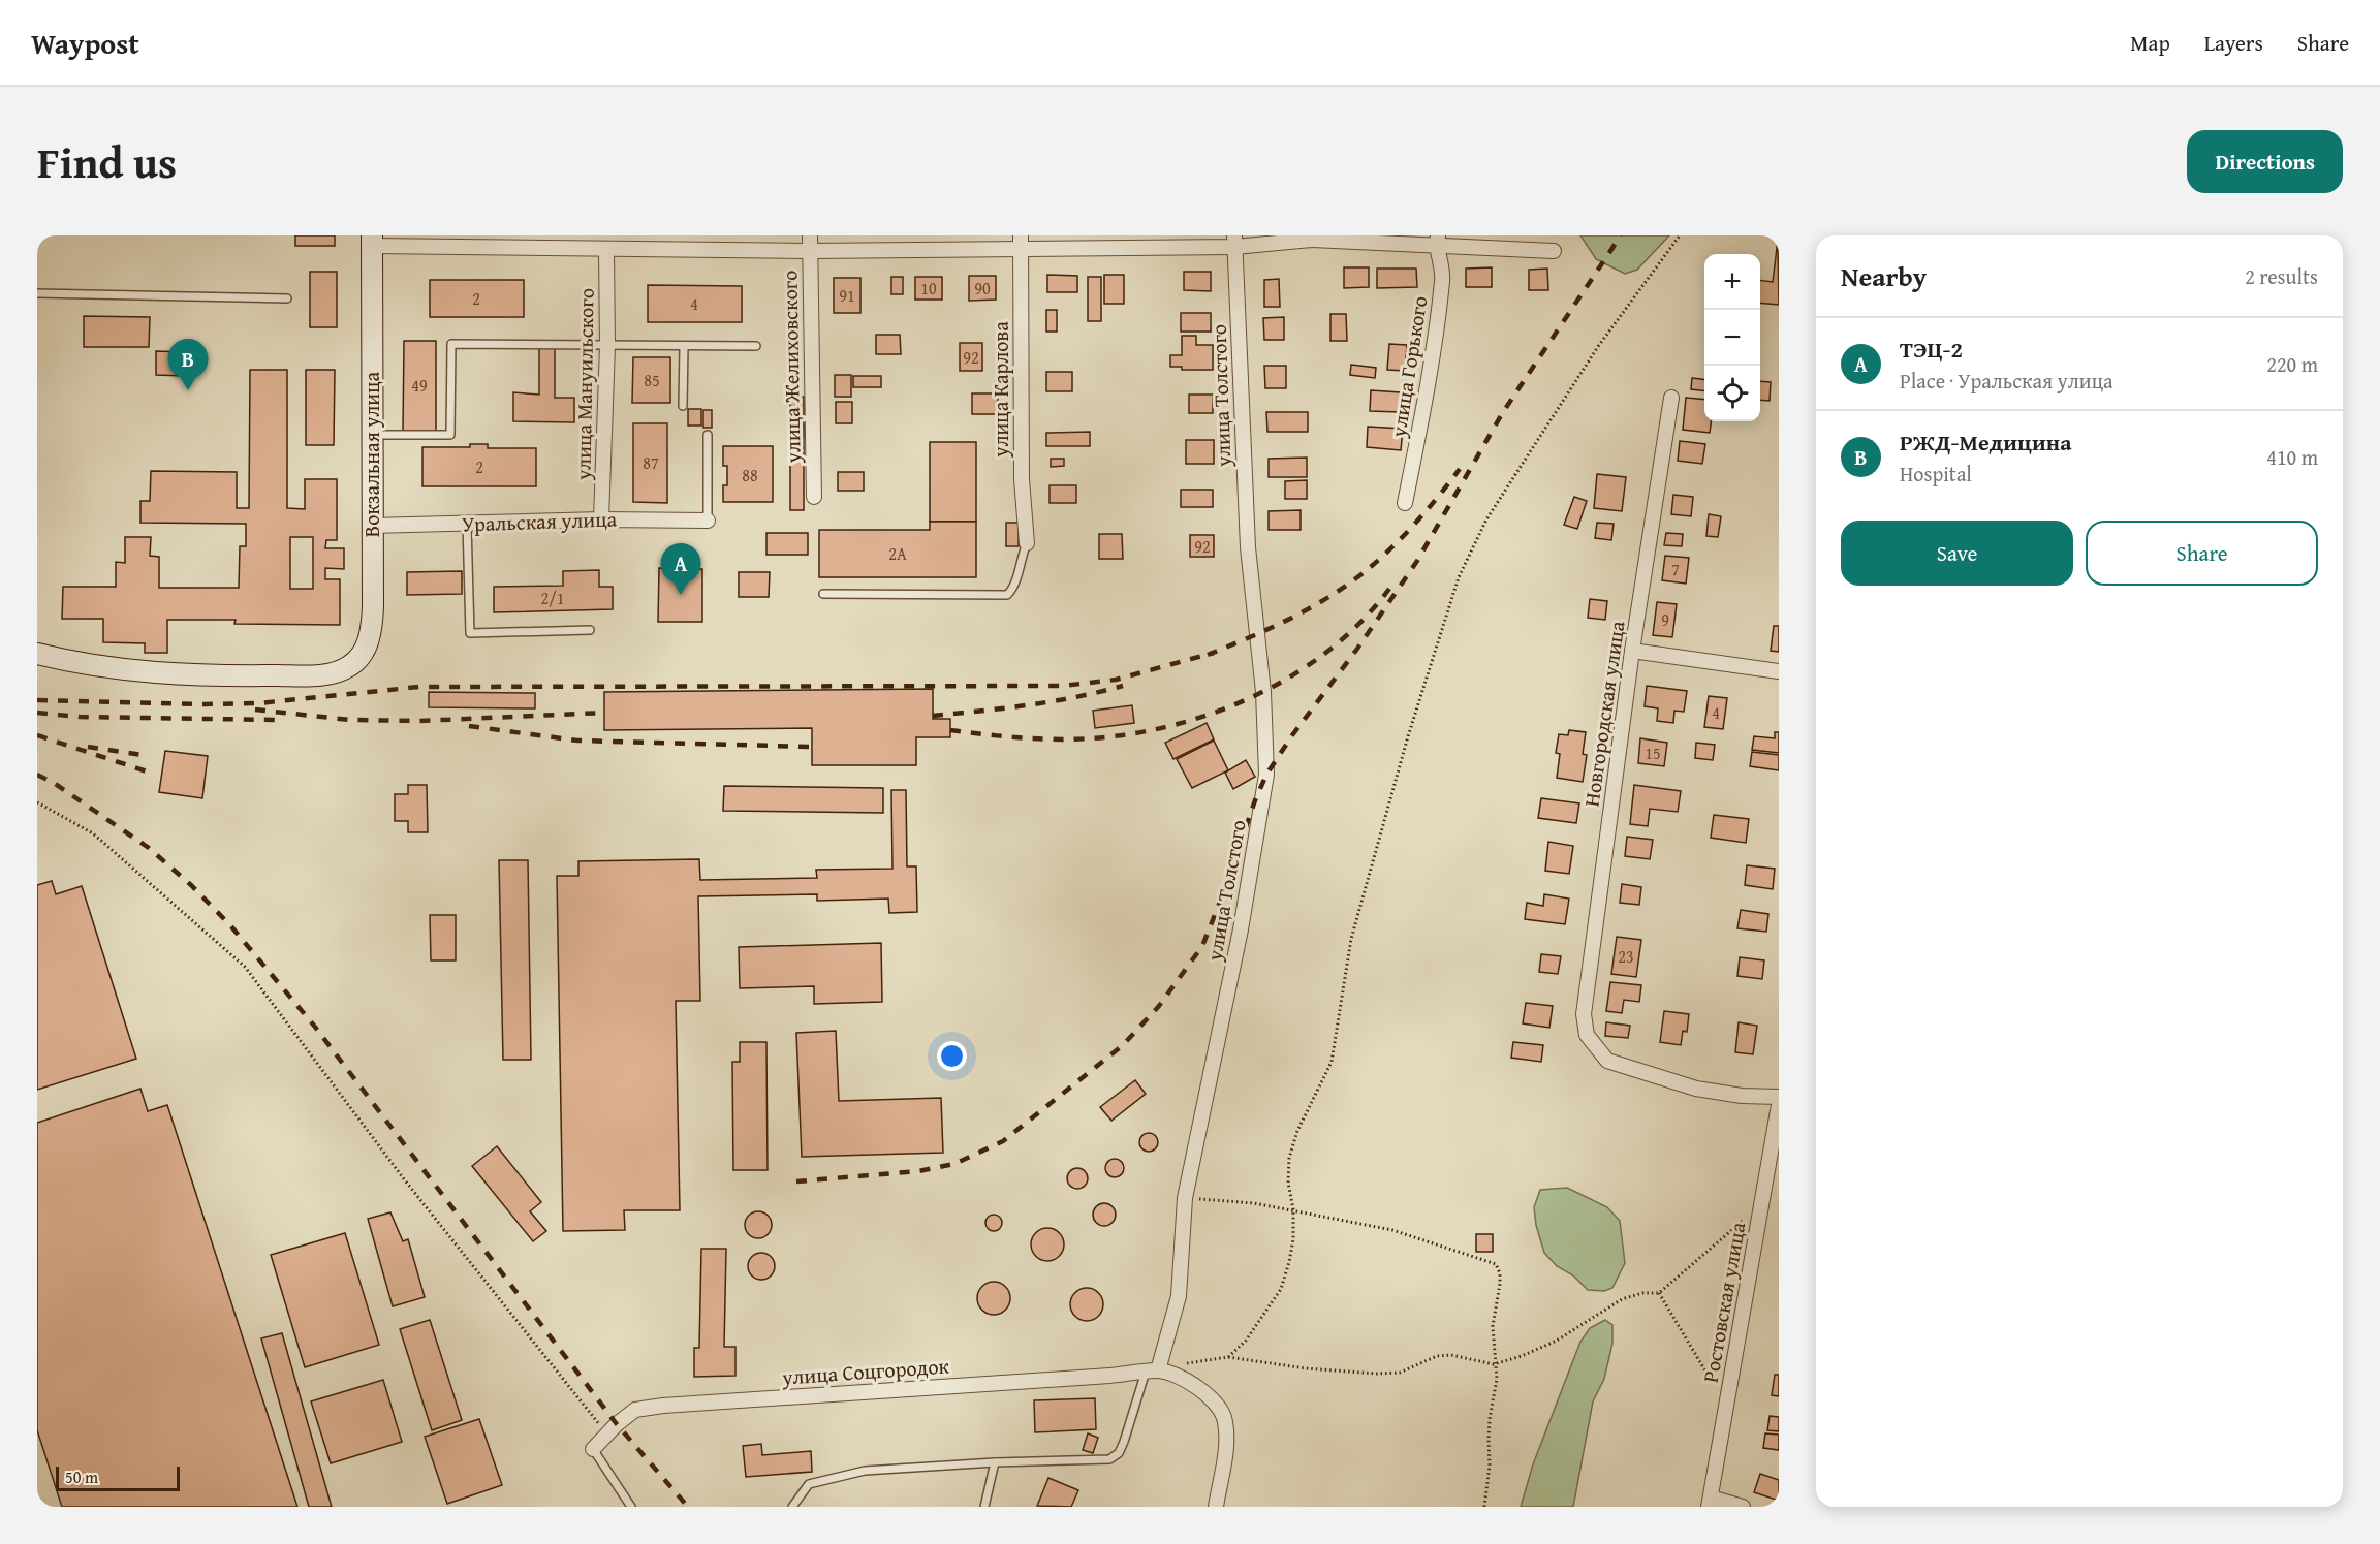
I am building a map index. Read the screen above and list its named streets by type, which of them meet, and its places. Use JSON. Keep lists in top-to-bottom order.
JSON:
{
  "streets": {
    "street": [
      "улица Желиховского",
      "улица Горького",
      "улица Мануильского",
      "улица Карлова",
      "улица Толстого",
      "Вокзальная улица",
      "Уральская улица",
      "Новгородская улица",
      "Ростовская улица",
      "улица Соцгородок"
    ]
  },
  "crossings": [
    ["улица Мануильского", "Уральская улица"],
    ["улица Толстого", "улица Соцгородок"],
    ["Вокзальная улица", "Уральская улица"]
  ],
  "house_numbers": [
    "10",
    "90",
    "91",
    "2",
    "4",
    "92",
    "85",
    "49",
    "87",
    "2",
    "88",
    "92",
    "2А",
    "7",
    "2/1",
    "9",
    "4",
    "15",
    "23"
  ],
  "scale_bar": "50 m",
  "page": {
    "header": "Waypost",
    "nav": ["Map", "Layers", "Share"],
    "title": "Find us",
    "buttons": [
      "Directions",
      ["Save", "Share"]
    ],
    "heading": ["Nearby", "2 results"],
    "map_buttons": ["+", "−"],
    "list": [
      {
        "mark": "A",
        "name": "ТЭЦ-2",
        "note": "Place · Уральская улица",
        "value": "220 m"
      },
      {
        "mark": "B",
        "name": "РЖД-Медицина",
        "note": "Hospital",
        "value": "410 m"
      }
    ],
    "pins": ["B", "A"],
    "scale": "50 m"
  }
}
